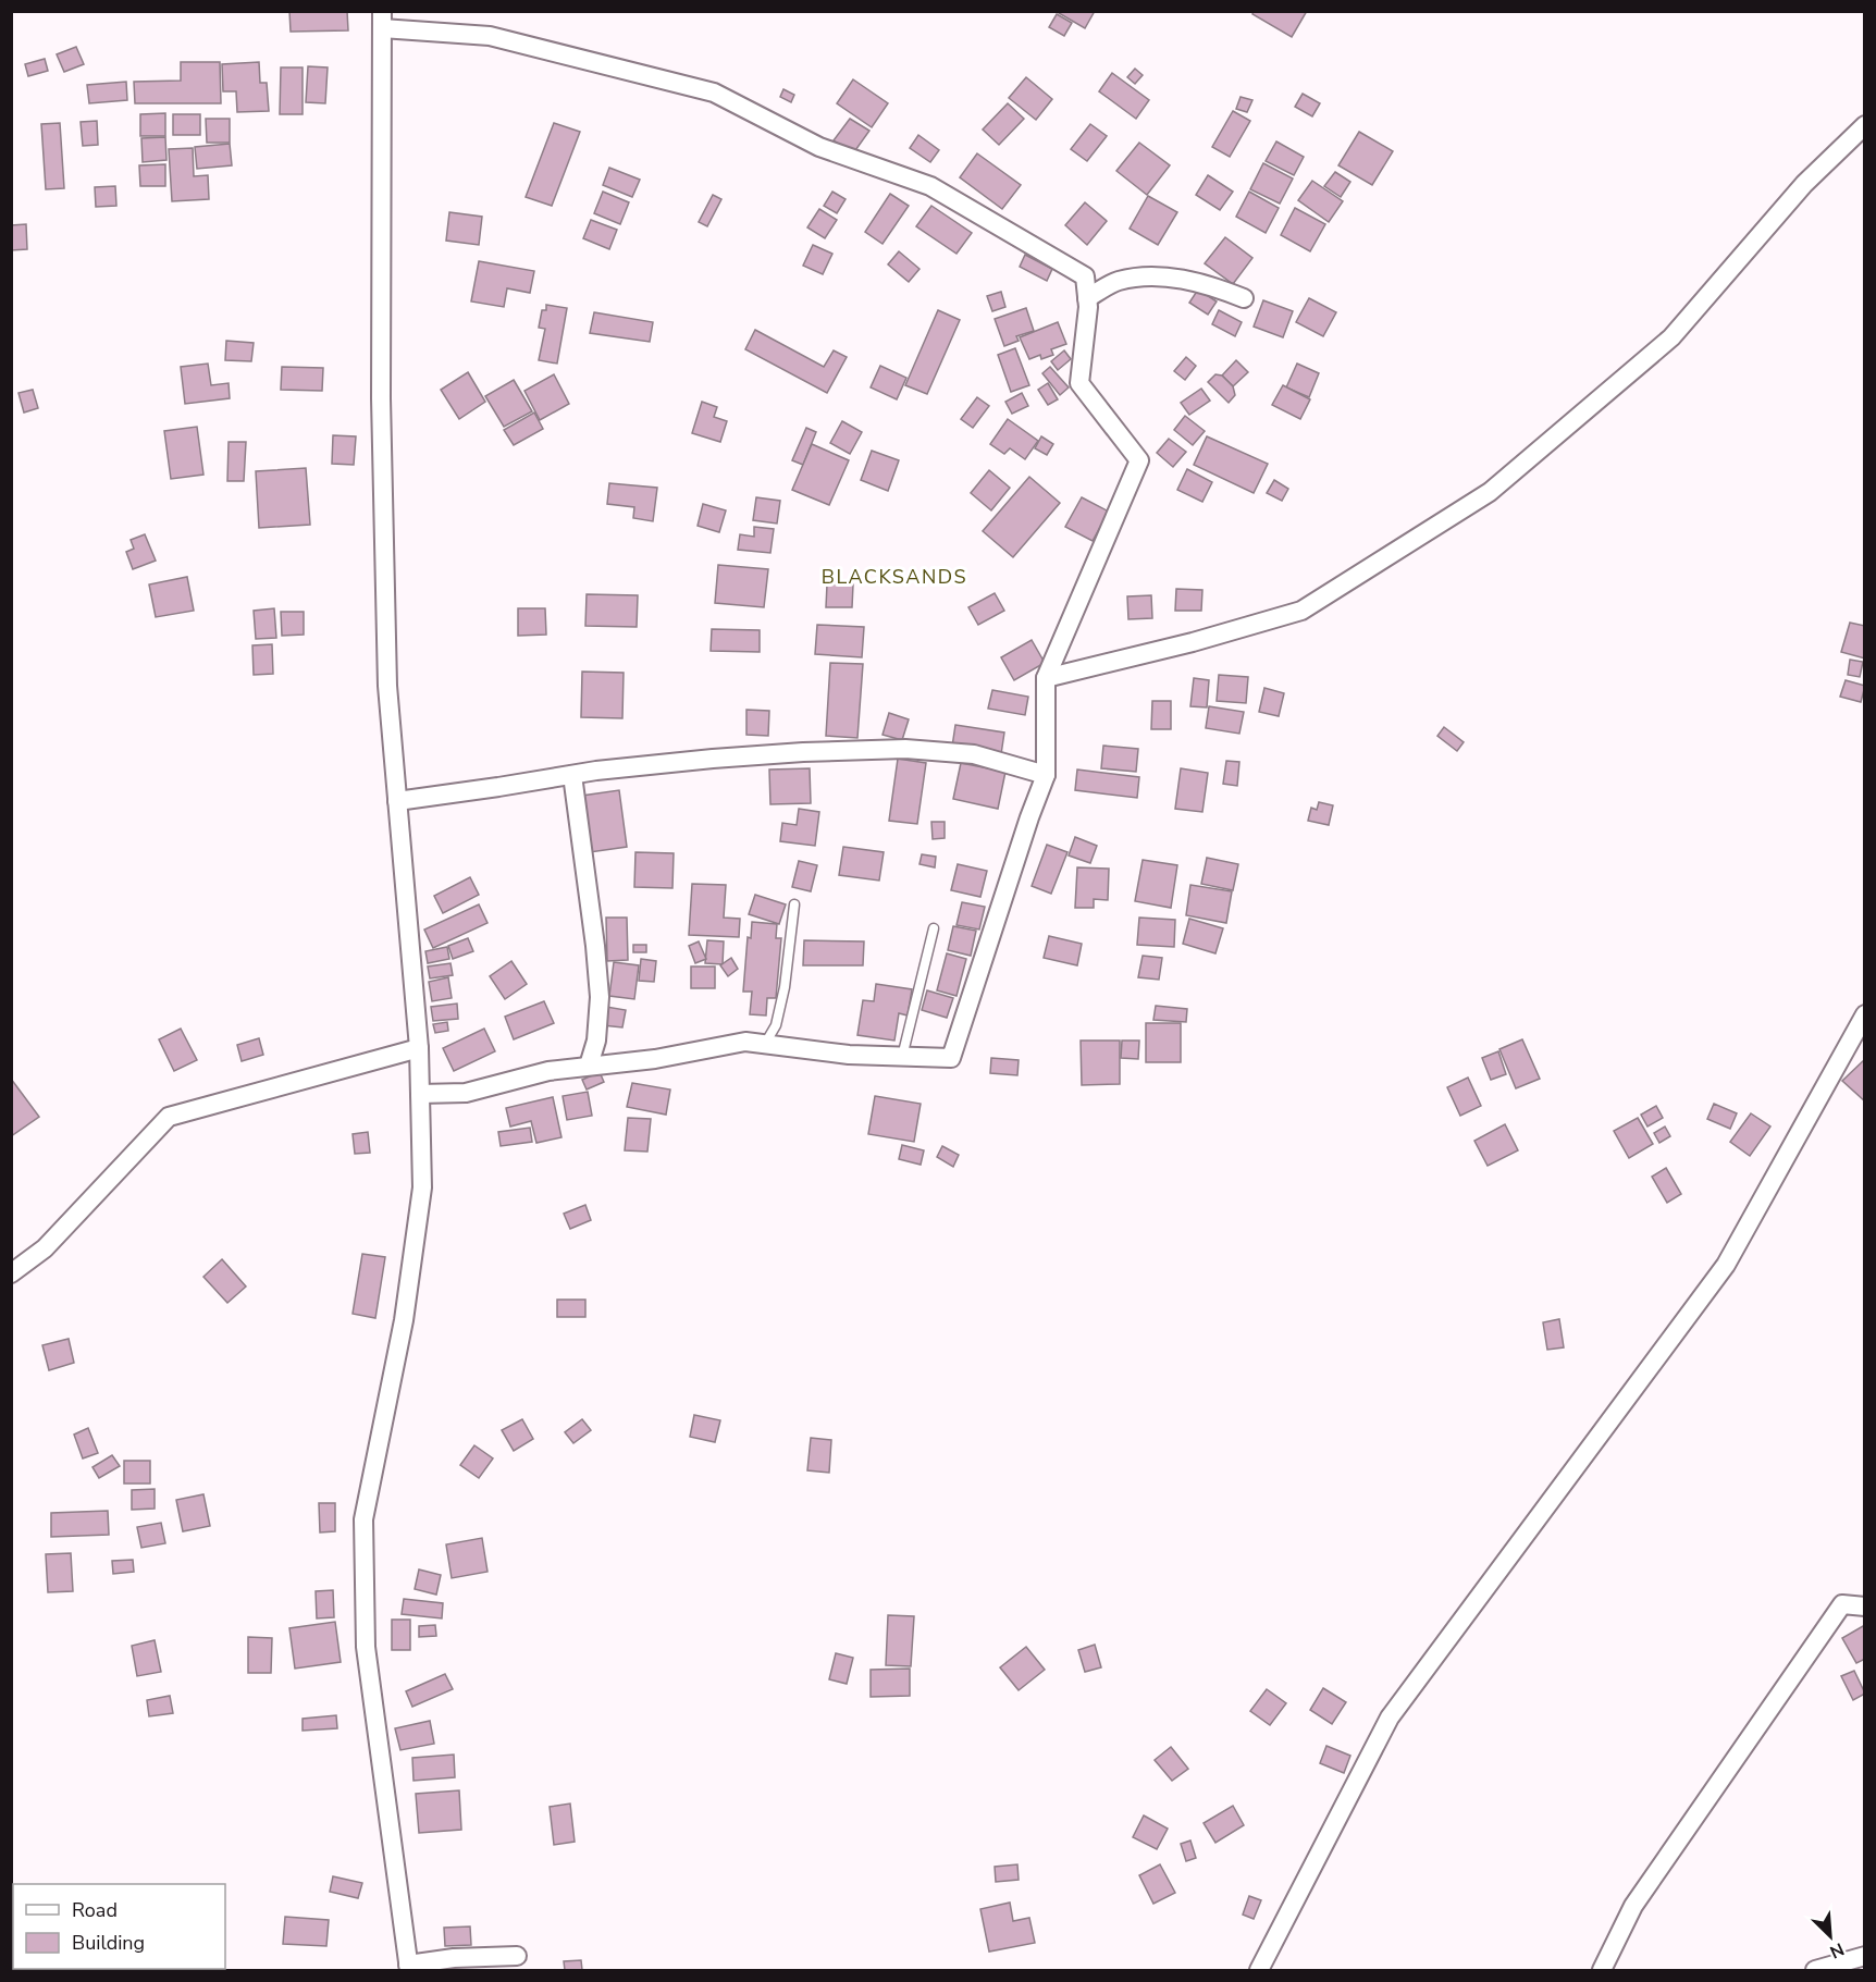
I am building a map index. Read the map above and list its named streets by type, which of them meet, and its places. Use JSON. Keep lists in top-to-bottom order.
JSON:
{
  "districts": ["BLACKSANDS"],
  "legend": ["Road", "Building"],
  "north": "bottom right"
}
